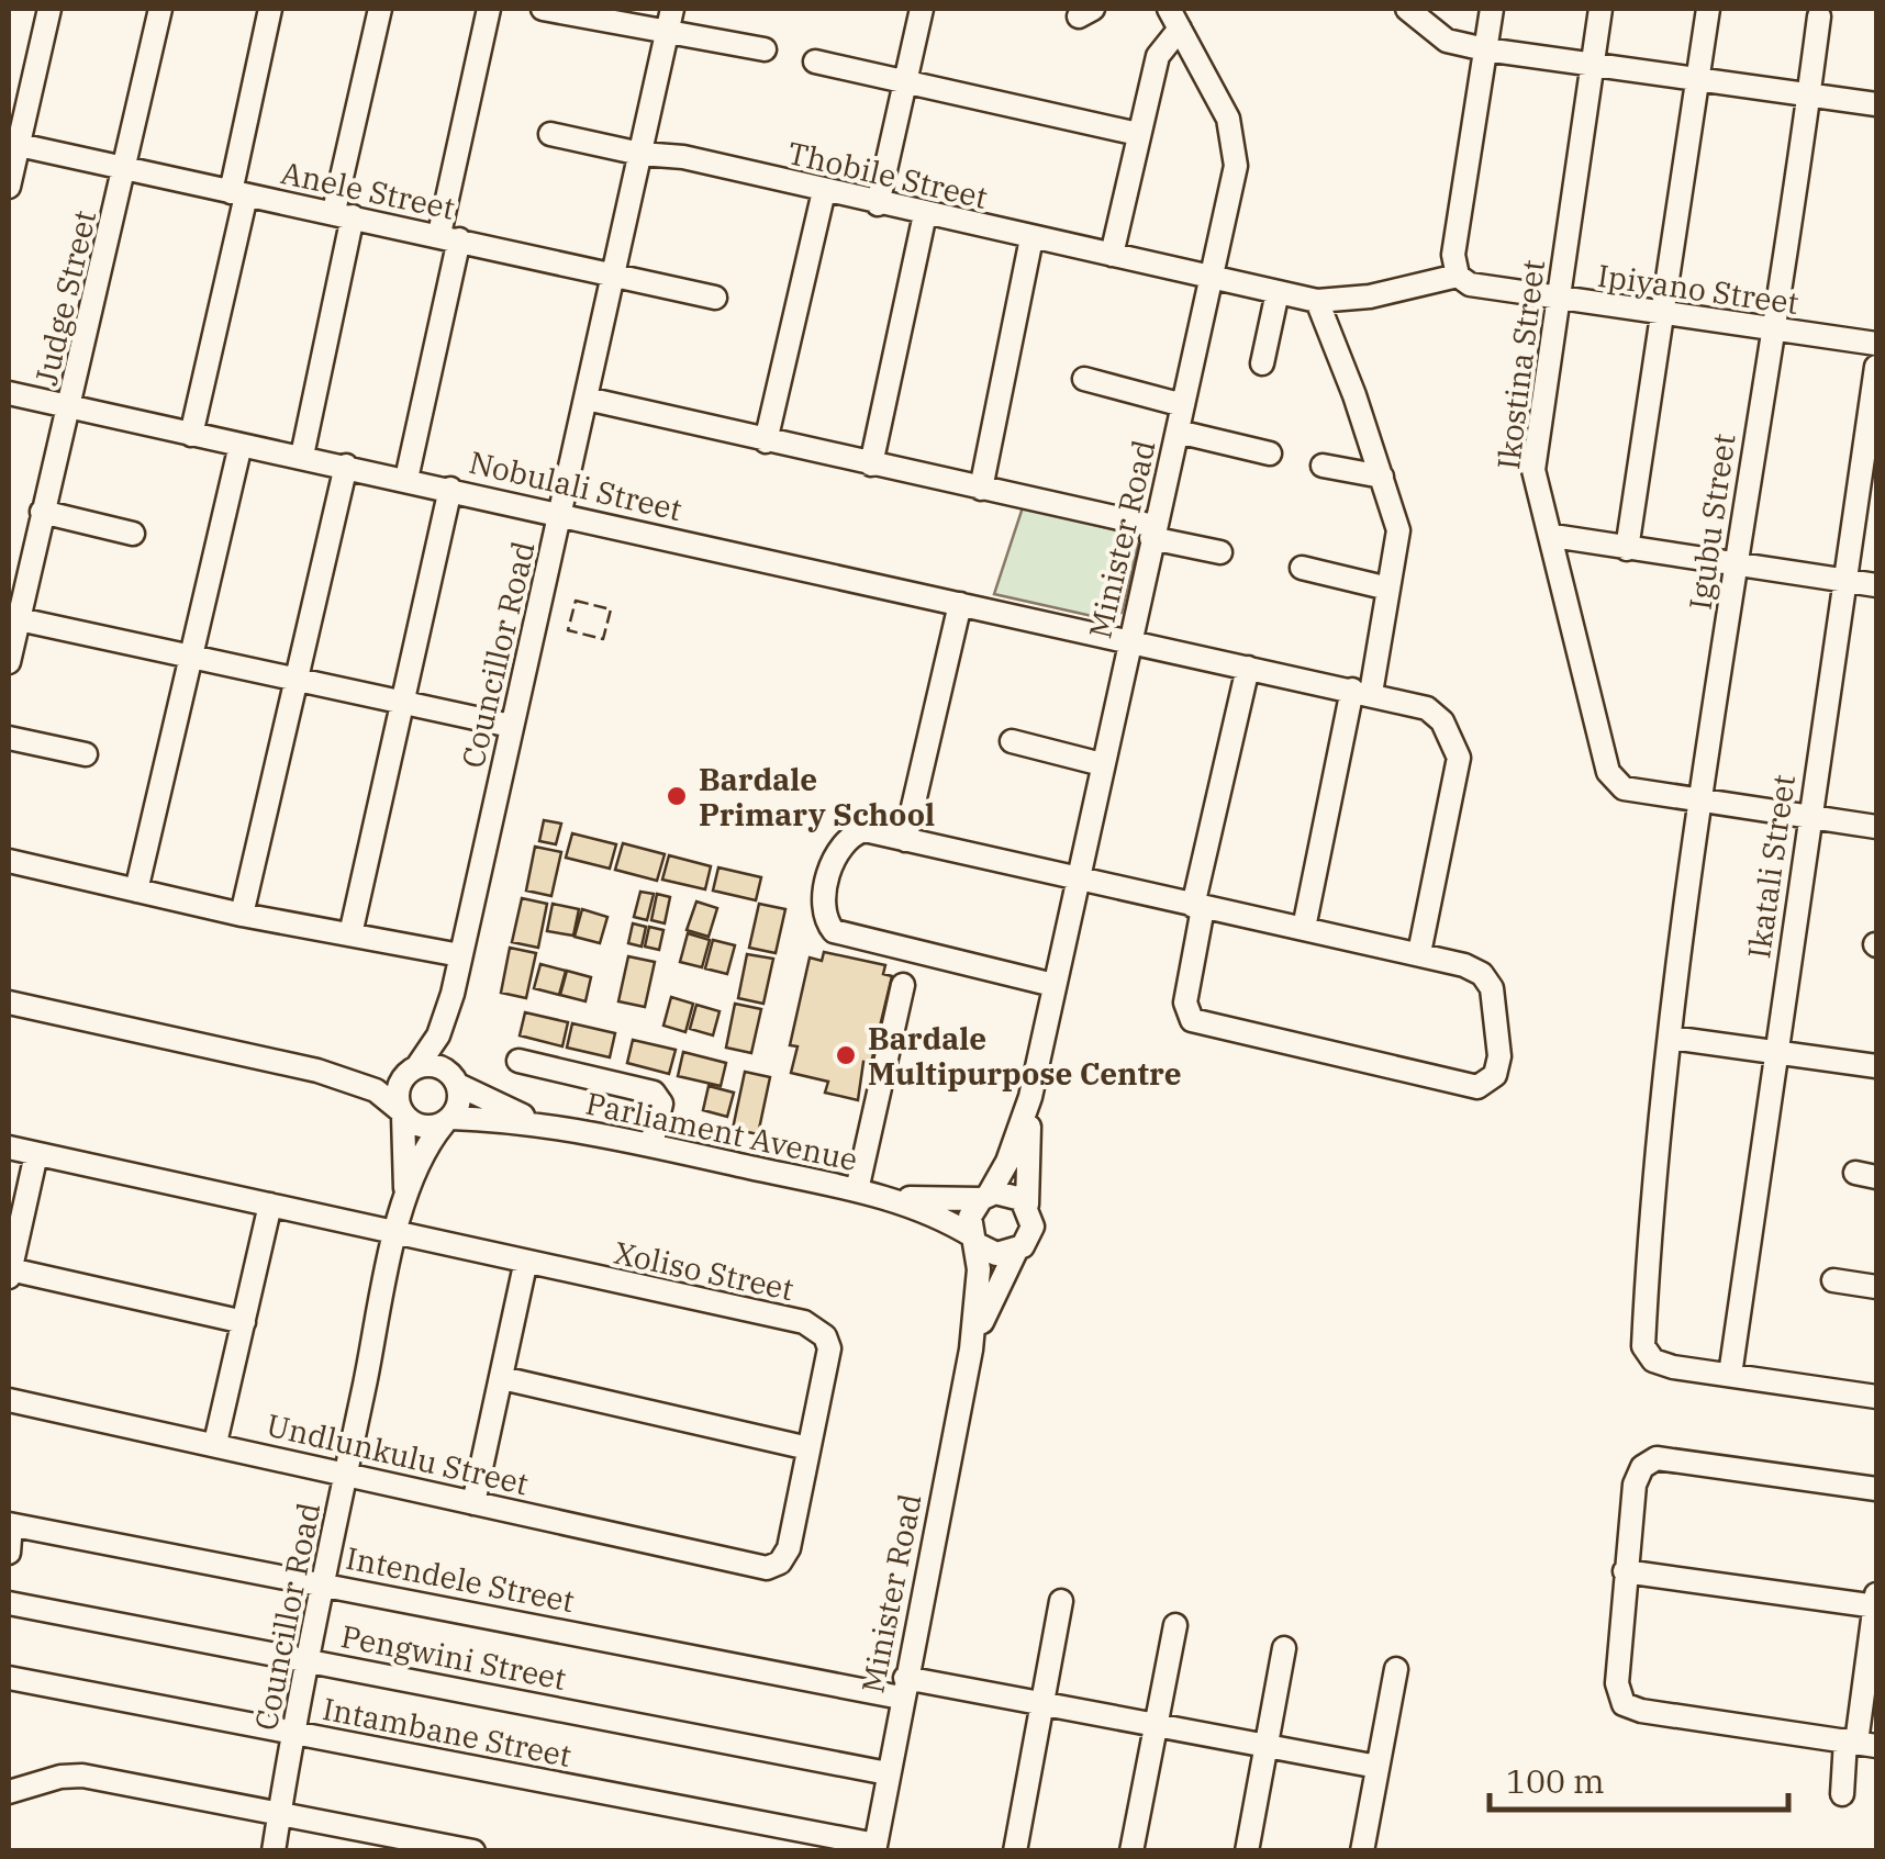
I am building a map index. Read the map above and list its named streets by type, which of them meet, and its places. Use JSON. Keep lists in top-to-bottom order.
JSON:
{
  "streets": {
    "street": [
      "Thobile Street",
      "Anele Street",
      "Ipiyano Street",
      "Judge Street",
      "Ikostina Street",
      "Nobulali Street",
      "Igubu Street",
      "Minister Road",
      "Councillor Road",
      "Ikatali Street",
      "Parliament Avenue",
      "Xoliso Street",
      "Undlunkulu Street",
      "Intendele Street",
      "Pengwini Street",
      "Intambane Street"
    ]
  },
  "crossings": [
    ["Thobile Street", "Ipiyano Street"],
    ["Thobile Street", "Minister Road"],
    ["Thobile Street", "Councillor Road"],
    ["Anele Street", "Judge Street"],
    ["Anele Street", "Councillor Road"],
    ["Ipiyano Street", "Ikostina Street"],
    ["Ipiyano Street", "Igubu Street"],
    ["Judge Street", "Nobulali Street"],
    ["Ikostina Street", "Igubu Street"],
    ["Nobulali Street", "Minister Road"],
    ["Nobulali Street", "Councillor Road"],
    ["Igubu Street", "Ikatali Street"],
    ["Minister Road", "Parliament Avenue"],
    ["Minister Road", "Intendele Street"],
    ["Minister Road", "Pengwini Street"],
    ["Minister Road", "Intambane Street"],
    ["Councillor Road", "Parliament Avenue"],
    ["Councillor Road", "Xoliso Street"],
    ["Councillor Road", "Undlunkulu Street"],
    ["Councillor Road", "Intendele Street"],
    ["Councillor Road", "Pengwini Street"],
    ["Councillor Road", "Intambane Street"],
    ["Xoliso Street", "Undlunkulu Street"]
  ],
  "places": ["Bardale Primary School", "Bardale Multipurpose Centre"],
  "scale_bar": "100 m"
}
